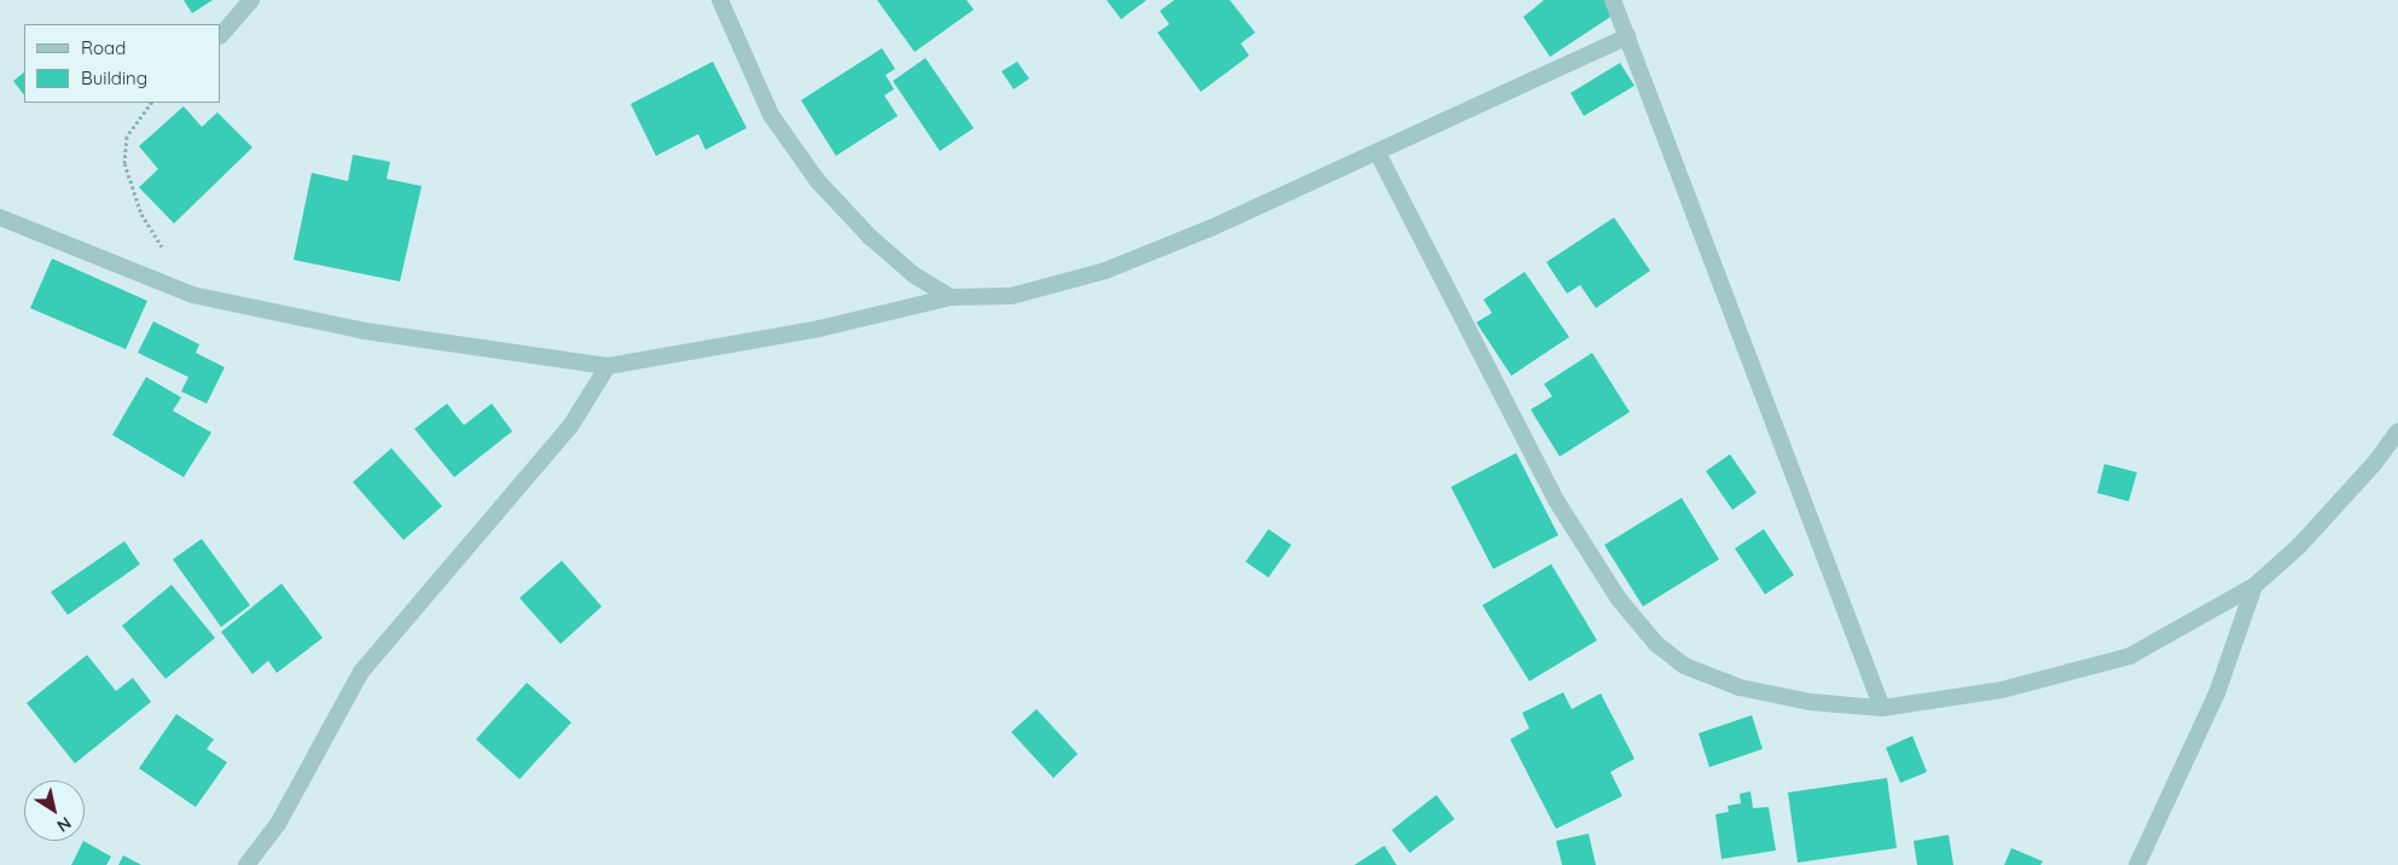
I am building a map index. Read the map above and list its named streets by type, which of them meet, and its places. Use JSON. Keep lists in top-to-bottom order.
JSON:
{
  "legend": ["Road", "Building"],
  "north": "bottom right"
}
